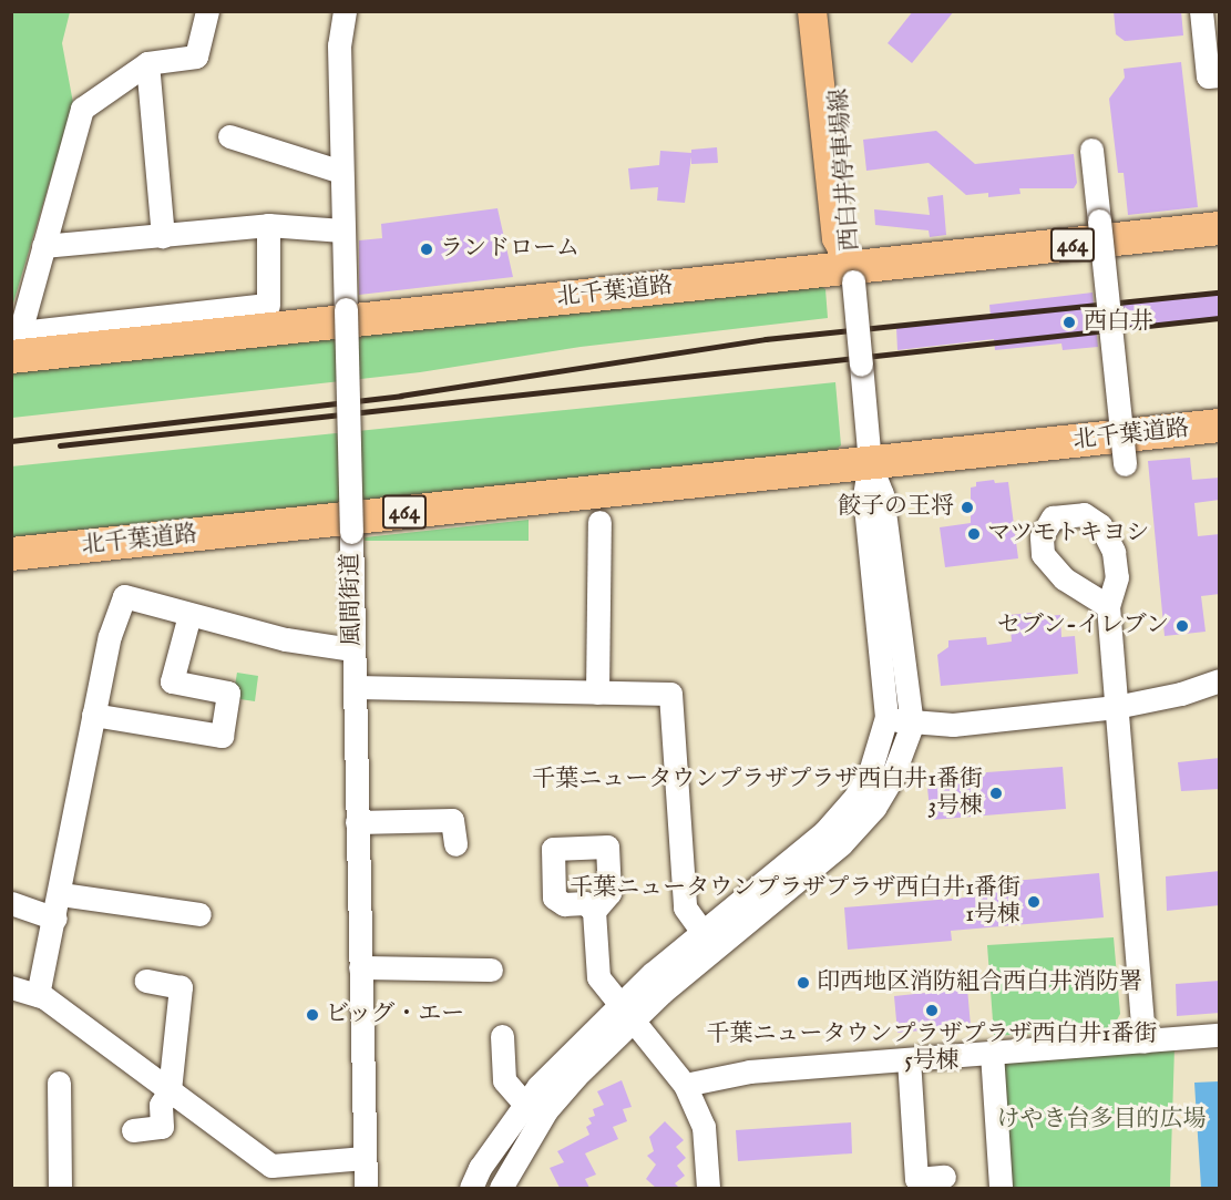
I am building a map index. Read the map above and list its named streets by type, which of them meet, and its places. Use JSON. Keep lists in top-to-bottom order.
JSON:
{
  "streets": {
    "highway": ["464", "北千葉道路"],
    "main road": ["西白井停車場線"],
    "street": ["風間街道"]
  },
  "crossings": [
    ["西白井停車場線", "北千葉道路"]
  ],
  "parks": ["けやき台多目的広場"],
  "places": [
    "ランドローム",
    "西白井",
    "餃子の王将",
    "マツモトキヨシ",
    "セブン-イレブン",
    "千葉ニュータウンプラザプラザ西白井1番街 3号棟",
    "千葉ニュータウンプラザプラザ西白井1番街 1号棟",
    "印西地区消防組合西白井消防署",
    "千葉ニュータウンプラザプラザ西白井1番街 5号棟",
    "ビッグ・エー"
  ]
}
